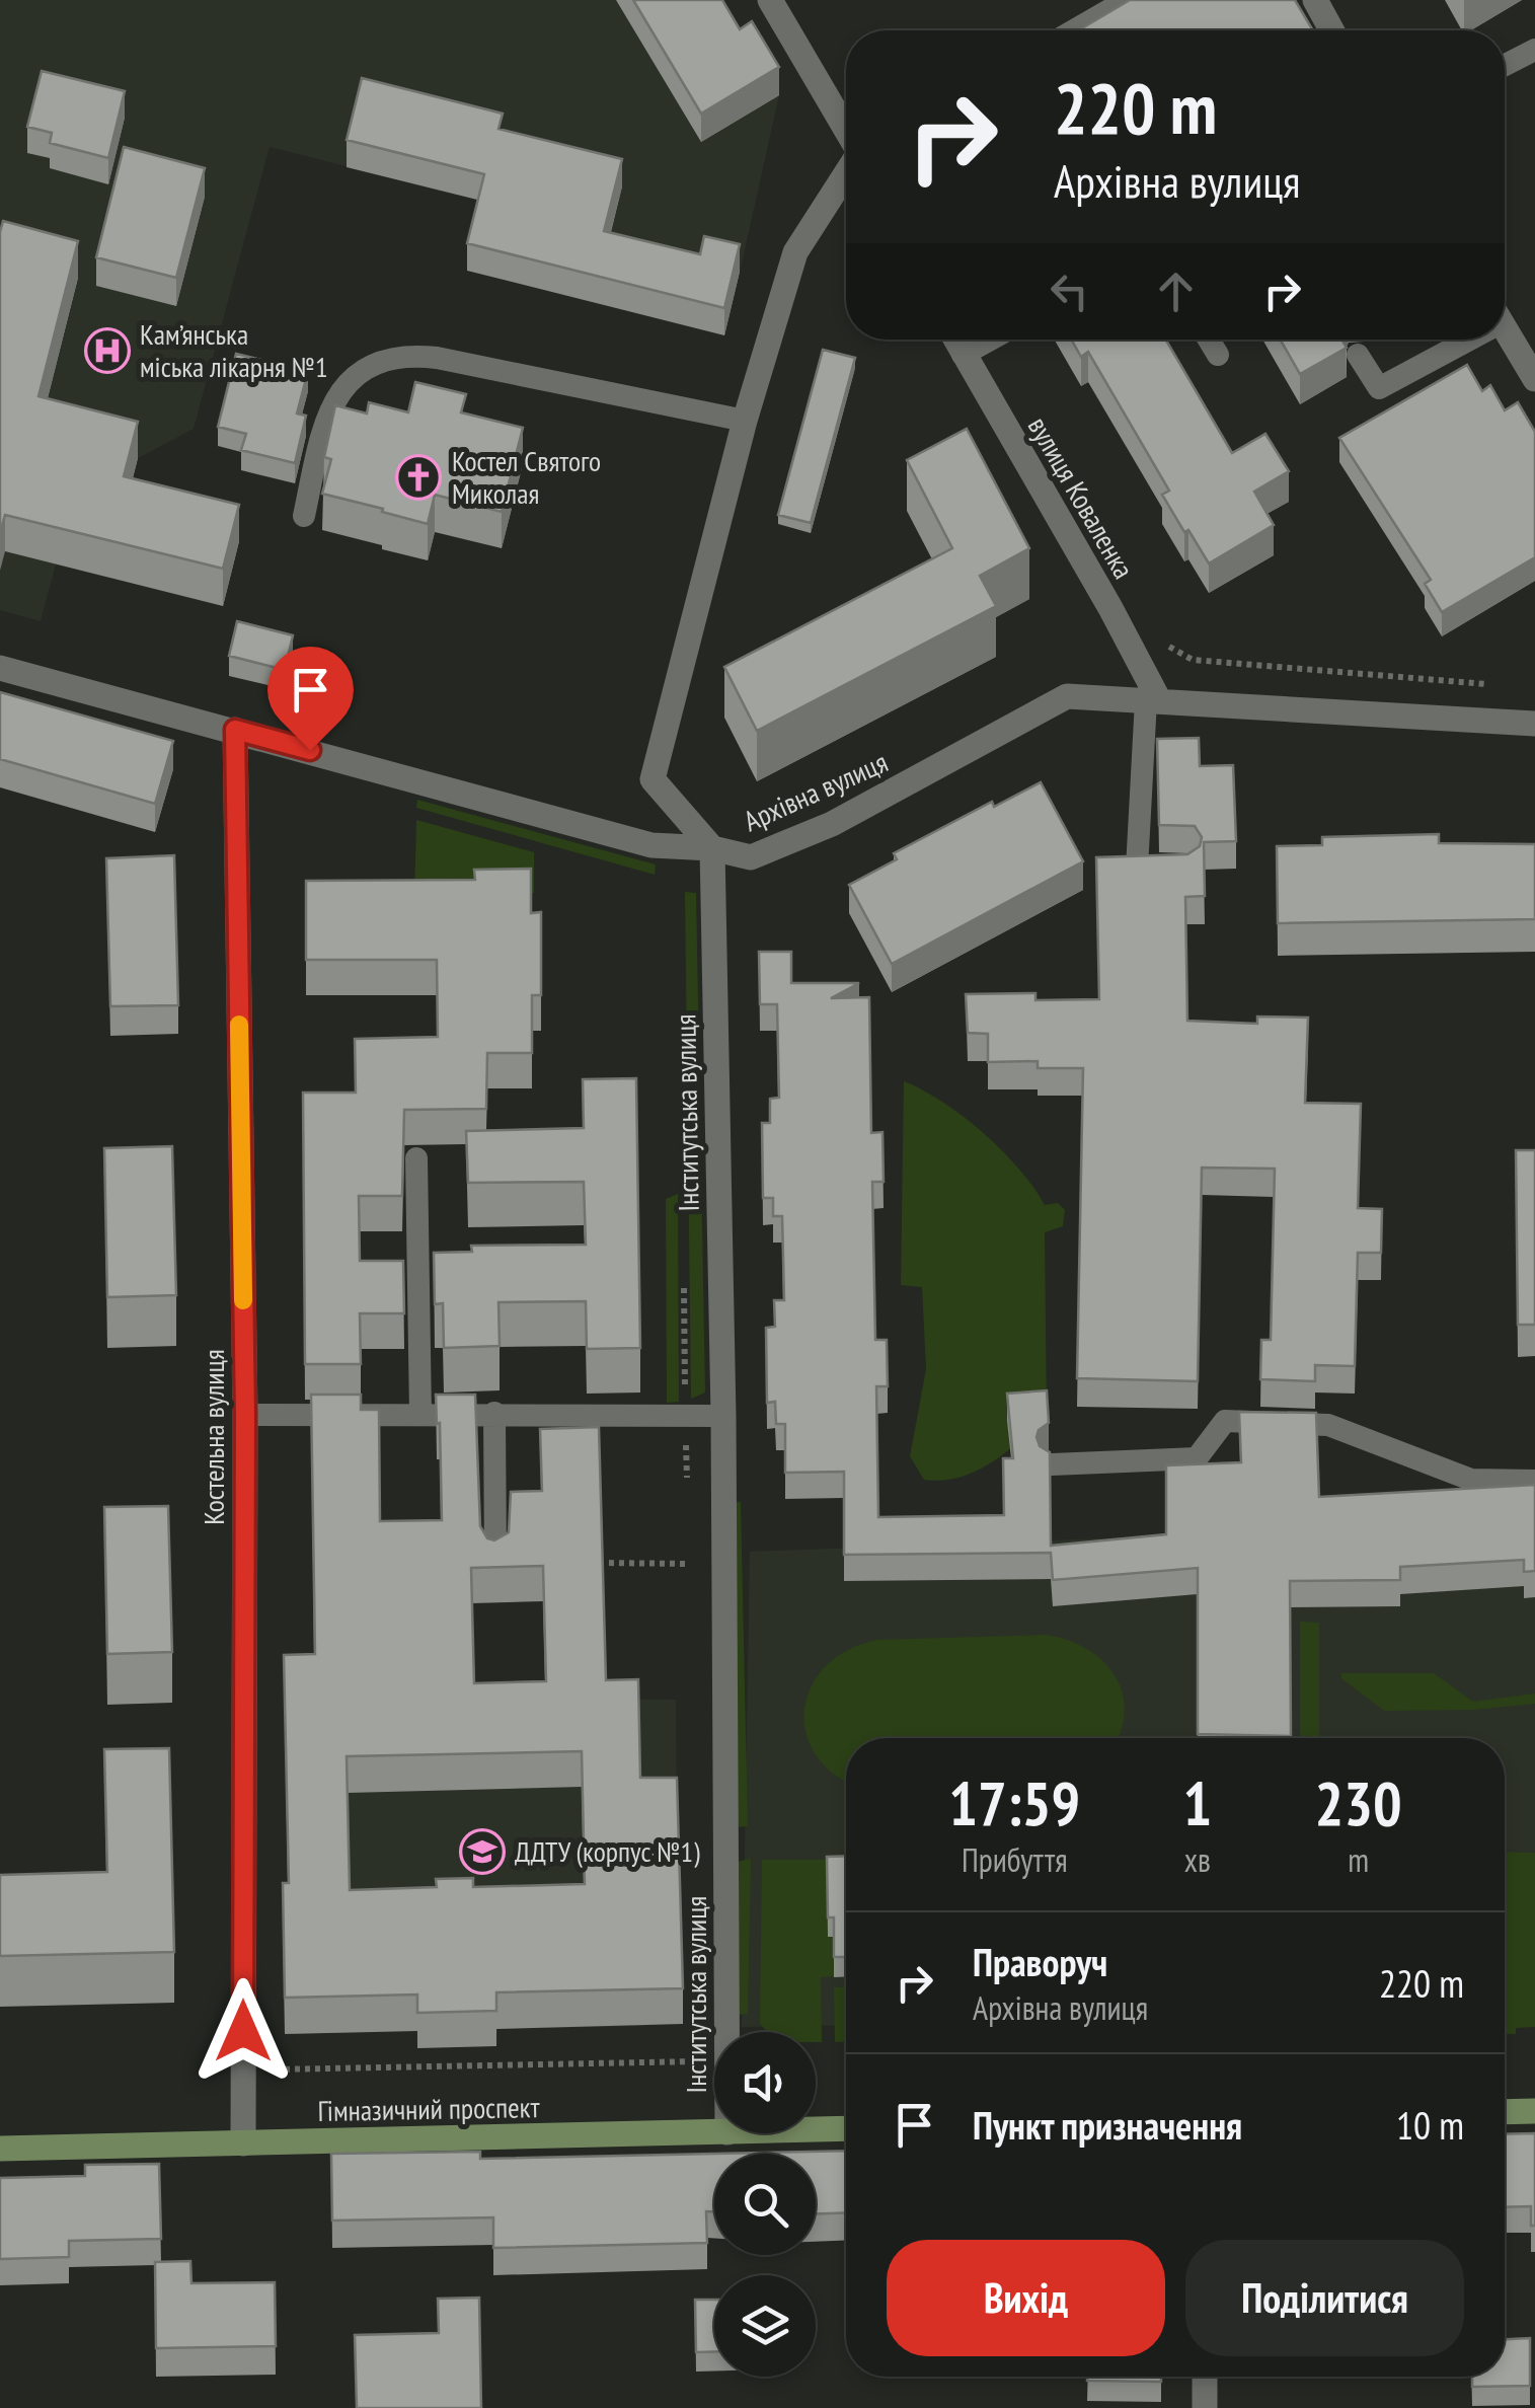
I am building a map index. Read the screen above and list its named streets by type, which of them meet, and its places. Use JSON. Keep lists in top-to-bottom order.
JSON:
{
  "streets": {
    "main road": ["Гімназичний проспект"],
    "street": [
      "вулиця Коваленка",
      "Архівна вулиця",
      "Інститутська вулиця",
      "Костельна вулиця"
    ]
  },
  "crossings": [
    ["вулиця Коваленка", "Архівна вулиця"],
    ["Архівна вулиця", "Інститутська вулиця"],
    ["Архівна вулиця", "Костельна вулиця"],
    ["Костельна вулиця", "Гімназичний проспект"]
  ],
  "places": {
    "hospital": ["Кам’янська міська лікарня №1"],
    "church": ["Костел Святого Миколая"],
    "school or university": ["ДДТУ (корпус №1)"]
  },
  "page": {
    "turn": ["220 m", "Архівна вулиця"],
    "eta": [
      "17:59",
      "Прибуття",
      "1",
      "хв",
      "230",
      "m"
    ],
    "list": [
      {
        "name": "Праворуч",
        "note": "Архівна вулиця",
        "value": "220 m"
      },
      {
        "name": "Пункт призначення",
        "value": "10 m"
      }
    ],
    "buttons": ["Вихід", "Поділитися"]
  }
}
